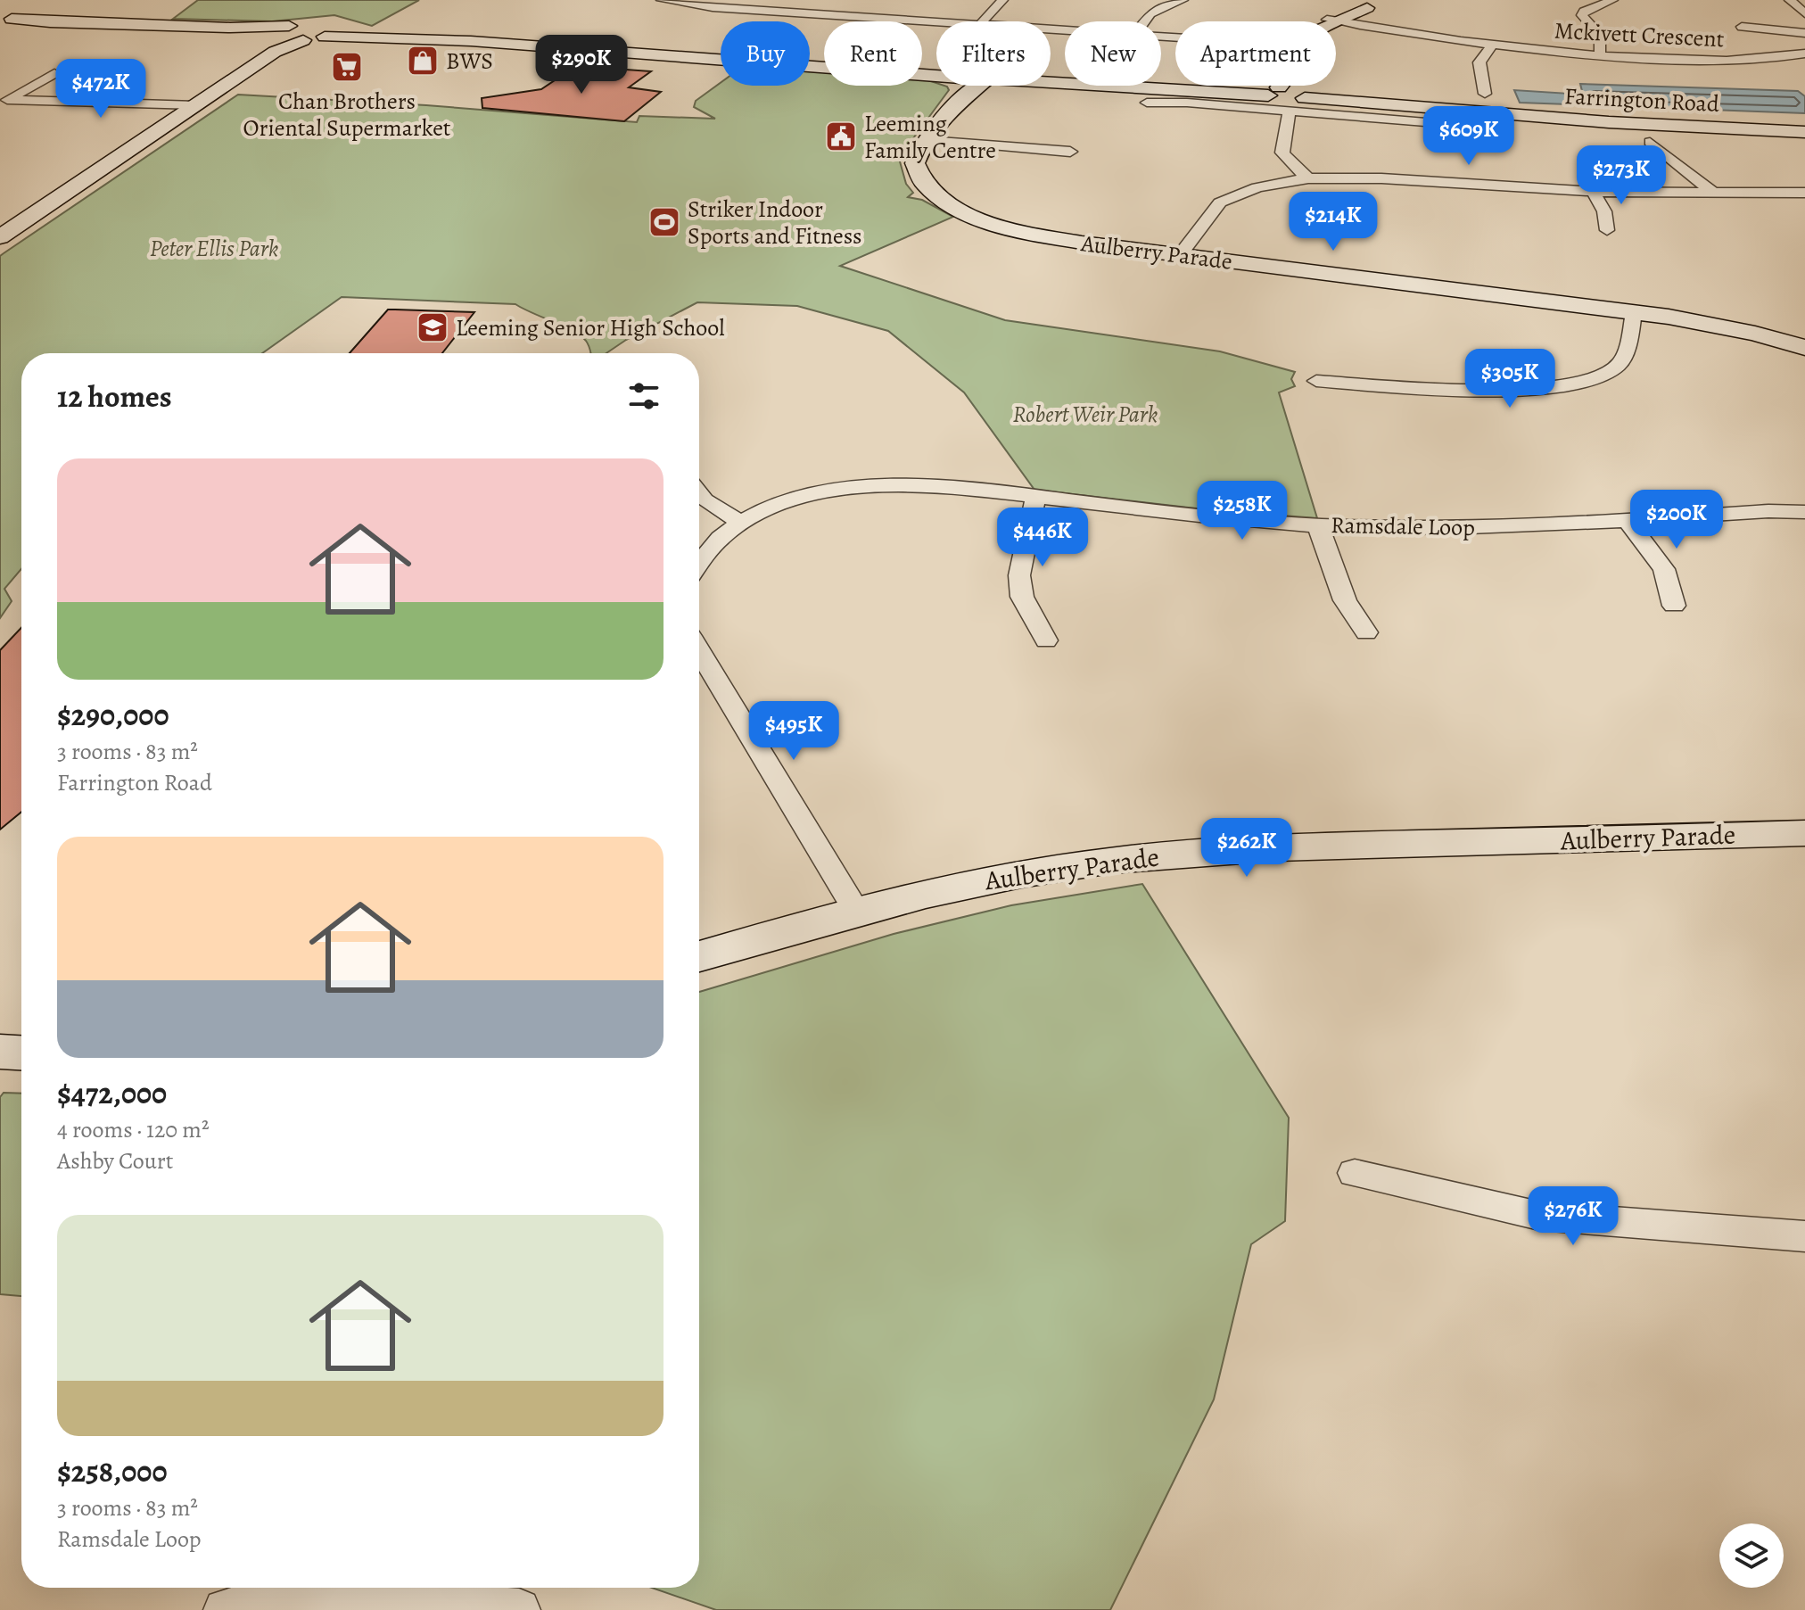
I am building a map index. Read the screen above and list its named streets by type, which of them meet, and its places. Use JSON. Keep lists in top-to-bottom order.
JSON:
{
  "streets": {
    "main road": ["Farrington Road", "Aulberry Parade"],
    "street": ["Mckivett Crescent", "Ramsdale Loop"]
  },
  "parks": ["Peter Ellis Park", "Robert Weir Park"],
  "places": {
    "shop": ["BWS"],
    "supermarket": ["Chan Brothers Oriental Supermarket"],
    "public building": ["Leeming Family Centre"],
    "sports": ["Striker Indoor Sports and Fitness"],
    "school or university": ["Leeming Senior High School"]
  },
  "page": {
    "chip": [
      "Buy",
      "Rent",
      "Filters",
      "New",
      "Apartment"
    ],
    "price": [
      "$290K",
      "$472K",
      "$609K",
      "$273K",
      "$214K",
      "$305K",
      "$258K",
      "$200K",
      "$446K",
      "$495K",
      "$262K",
      "$276K"
    ],
    "heading": "12 homes",
    "list": [
      {
        "name": "$290,000",
        "note": "3 rooms · 83 m² · Farrington Road"
      },
      {
        "name": "$472,000",
        "note": "4 rooms · 120 m² · Ashby Court"
      },
      {
        "name": "$258,000",
        "note": "3 rooms · 83 m² · Ramsdale Loop"
      }
    ]
  }
}
